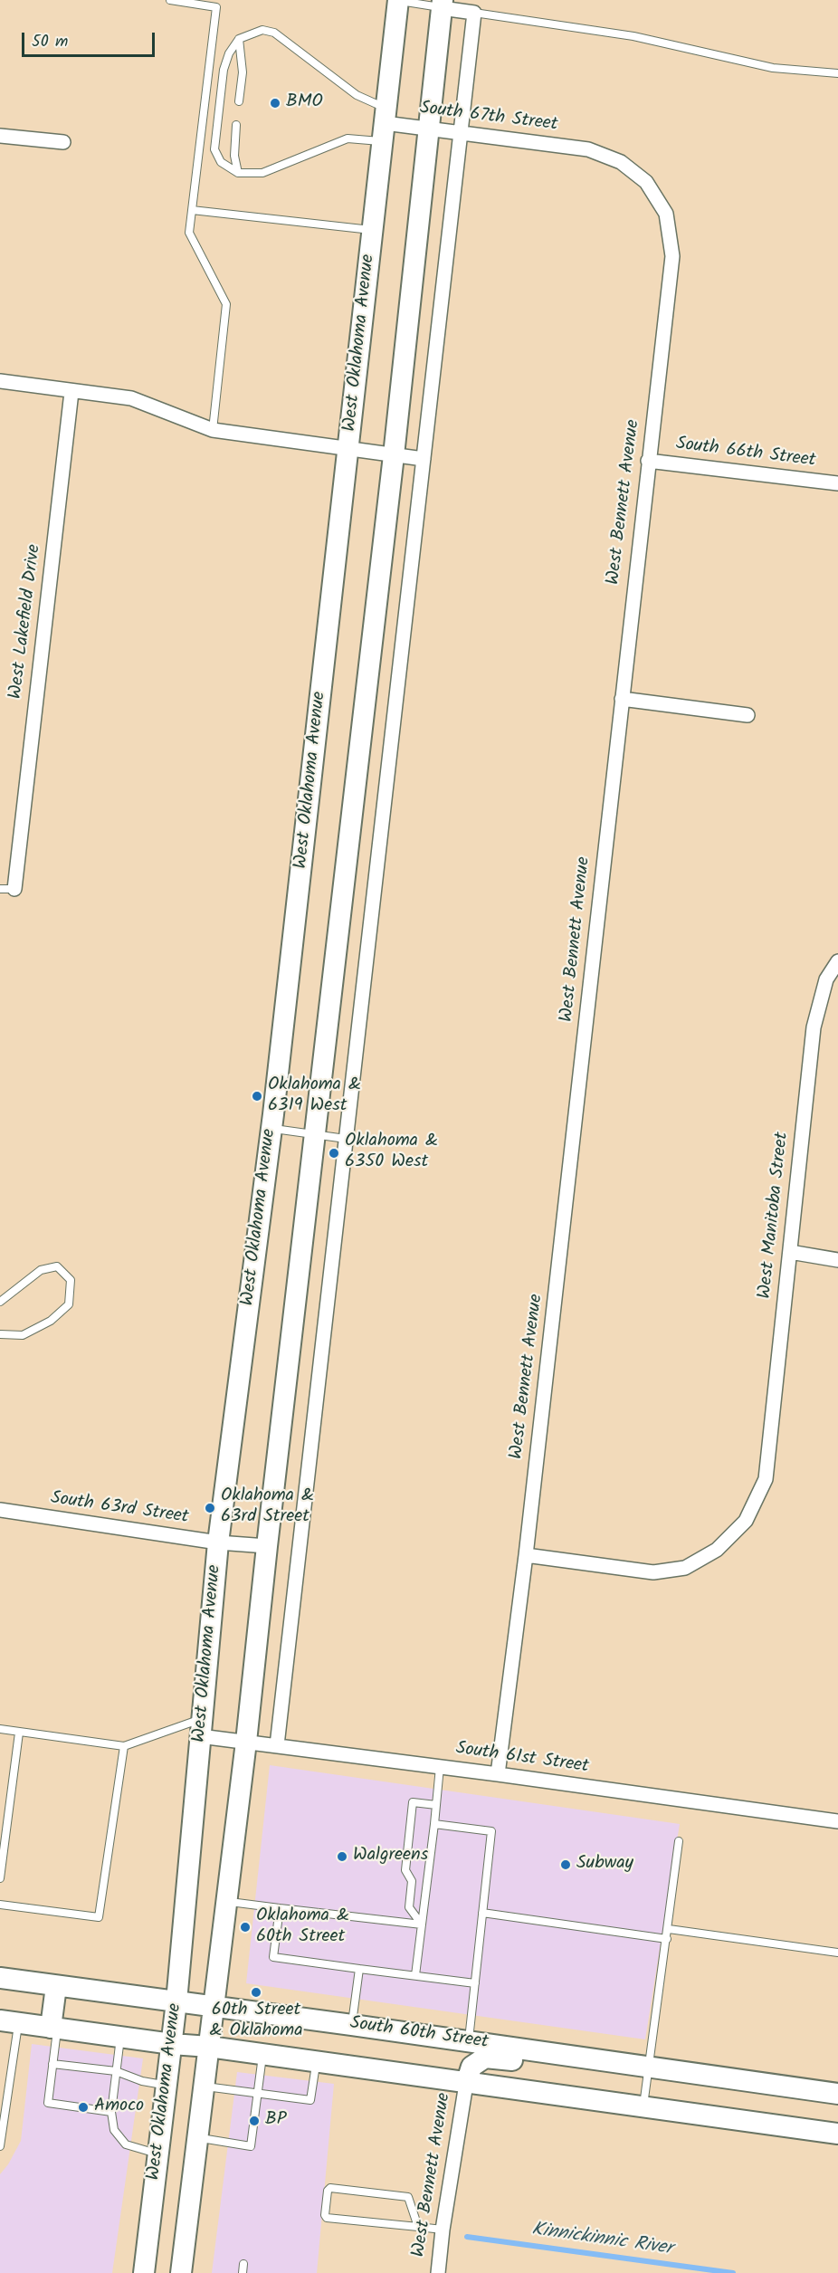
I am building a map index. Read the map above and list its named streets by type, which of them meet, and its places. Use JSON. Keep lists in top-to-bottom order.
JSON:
{
  "streets": {
    "main road": ["West Oklahoma Avenue", "South 60th Street"],
    "street": [
      "South 67th Street",
      "South 66th Street",
      "West Bennett Avenue",
      "West Lakefield Drive",
      "West Manitoba Street",
      "South 63rd Street",
      "South 61st Street"
    ]
  },
  "crossings": [
    ["South 67th Street", "West Oklahoma Avenue"],
    ["South 67th Street", "West Bennett Avenue"],
    ["West Oklahoma Avenue", "South 63rd Street"],
    ["West Oklahoma Avenue", "South 61st Street"],
    ["West Oklahoma Avenue", "South 60th Street"],
    ["South 66th Street", "West Bennett Avenue"],
    ["West Bennett Avenue", "West Manitoba Street"],
    ["West Bennett Avenue", "South 61st Street"]
  ],
  "water": ["Kinnickinnic River"],
  "places": [
    "BMO",
    "Oklahoma & 6319 West",
    "Oklahoma & 6350 West",
    "Oklahoma & 63rd Street",
    "Walgreens",
    "Subway",
    "Oklahoma & 60th Street",
    "60th Street & Oklahoma",
    "Amoco",
    "BP"
  ],
  "scale_bar": "50 m"
}
